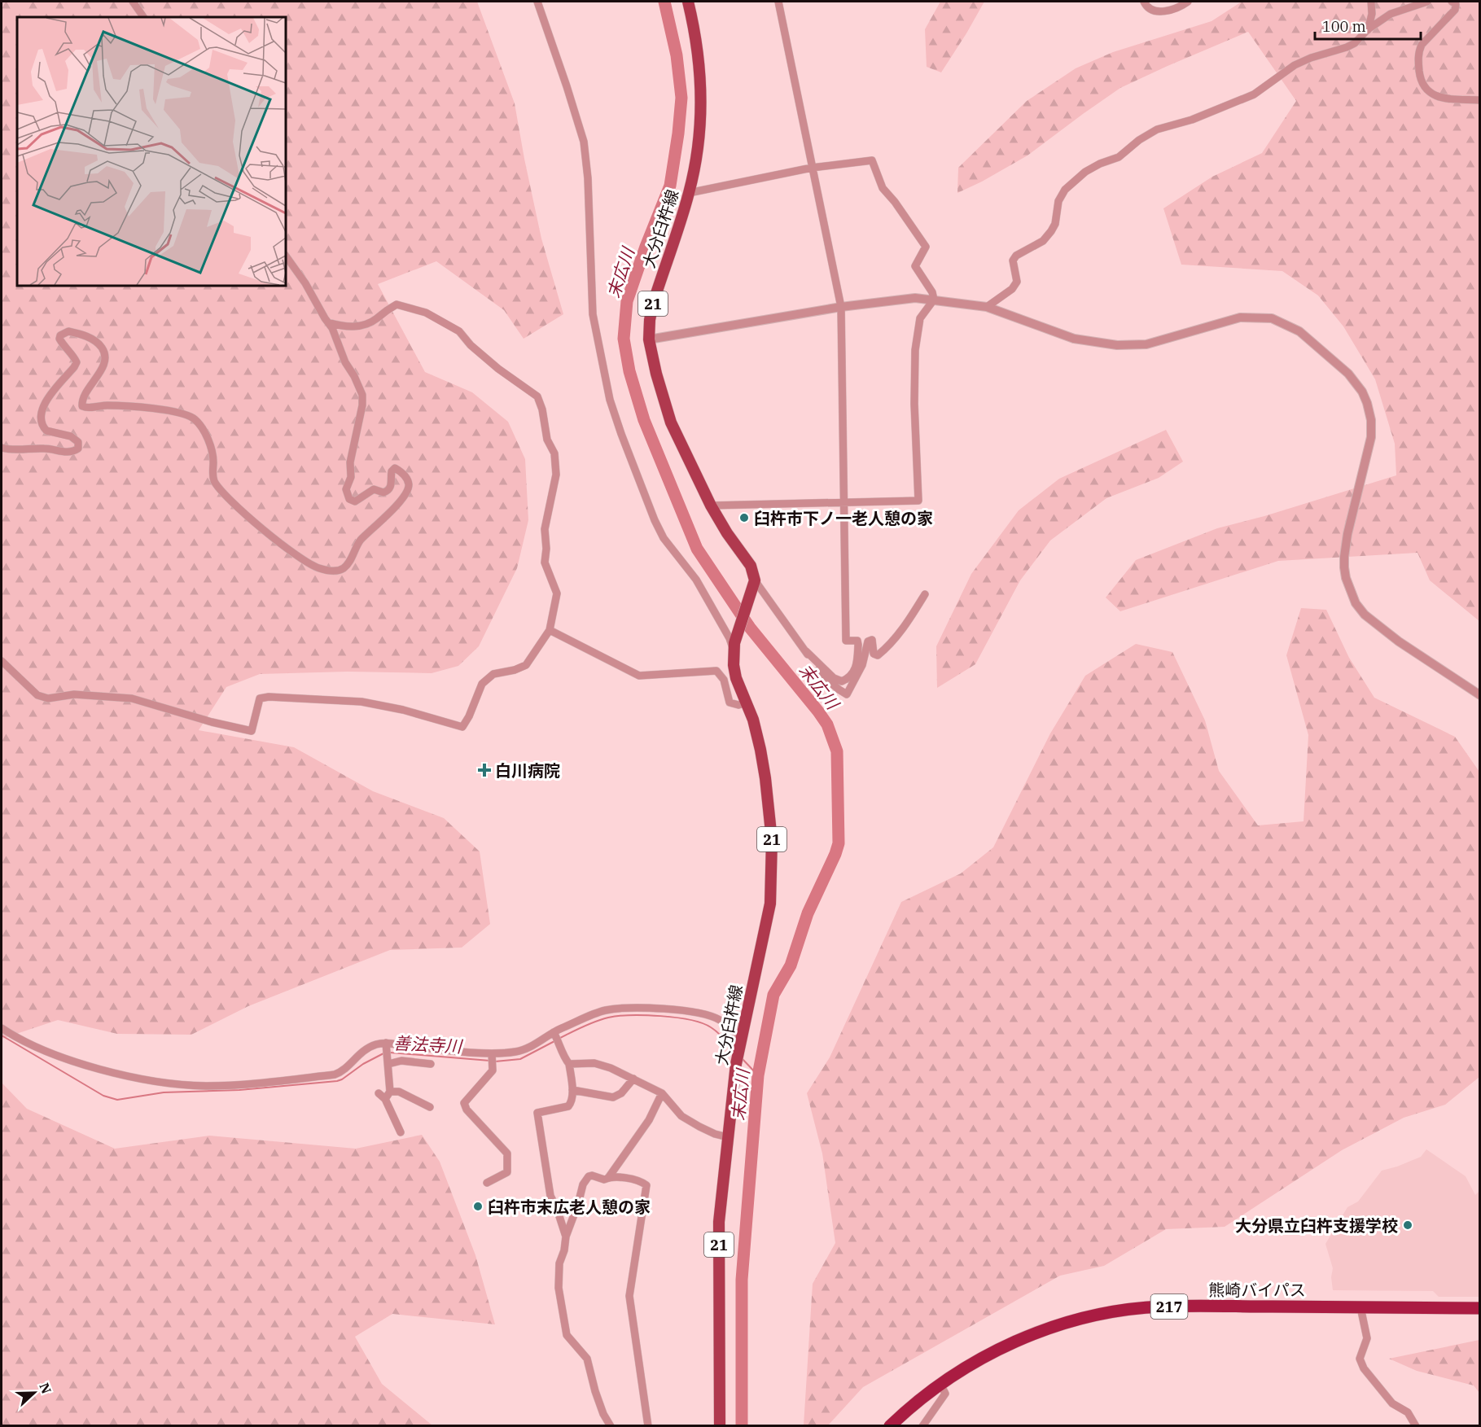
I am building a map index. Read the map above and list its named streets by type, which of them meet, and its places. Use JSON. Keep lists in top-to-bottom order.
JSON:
{
  "streets": {
    "highway": ["熊崎バイパス", "217"],
    "main road": ["大分臼杵線", "21"]
  },
  "water": ["末広川", "善法寺川"],
  "places": {
    "other": ["臼杵市下ノ一老人憩の家", "臼杵市末広老人憩の家", "大分県立臼杵支援学校"],
    "health": ["白川病院"]
  },
  "scale_bar": "100 m",
  "north": "right"
}
